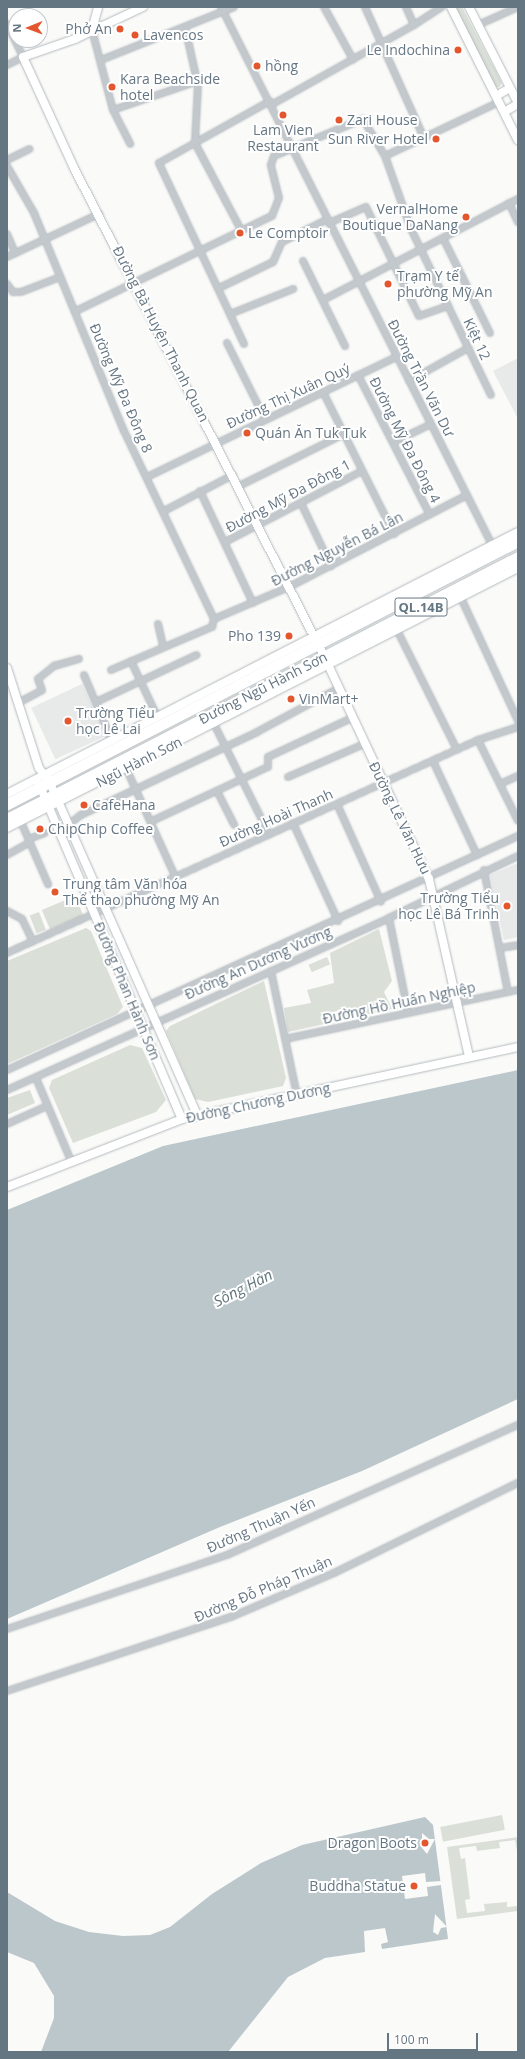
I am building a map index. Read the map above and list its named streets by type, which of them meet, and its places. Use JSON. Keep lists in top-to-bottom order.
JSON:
{
  "streets": {
    "highway": ["QL.14B", "Đường Ngũ Hành Sơn"],
    "street": [
      "Đường Bà Huyện Thanh Quan",
      "Kiệt 12",
      "Đường Trần Văn Dư",
      "Đường Mỹ Đa Đông 8",
      "Đường Thị Xuân Quý",
      "Đường Mỹ Đa Đông 4",
      "Đường Mỹ Đa Đông 1",
      "Đường Nguyễn Bá Lân",
      "Ngũ Hành Sơn",
      "Đường Hoài Thanh",
      "Đường Lê Văn Hưu",
      "Đường An Dương Vương",
      "Đường Phan Hành Sơn",
      "Đường Hồ Huấn Nghiệp",
      "Đường Chương Dương",
      "Đường Thuận Yến",
      "Đường Đỗ Pháp Thuận"
    ]
  },
  "crossings": [
    ["Đường Bà Huyện Thanh Quan", "Đường Thị Xuân Quý"],
    ["Đường Bà Huyện Thanh Quan", "Đường Mỹ Đa Đông 1"],
    ["Đường Bà Huyện Thanh Quan", "Đường Nguyễn Bá Lân"],
    ["Đường Bà Huyện Thanh Quan", "Đường Ngũ Hành Sơn"],
    ["Đường Bà Huyện Thanh Quan", "Đường Lê Văn Hưu"],
    ["Kiệt 12", "Đường Trần Văn Dư"],
    ["Đường Trần Văn Dư", "Đường Thị Xuân Quý"],
    ["Đường Trần Văn Dư", "Đường Nguyễn Bá Lân"],
    ["Đường Trần Văn Dư", "Đường Ngũ Hành Sơn"],
    ["Đường Mỹ Đa Đông 8", "Đường Thị Xuân Quý"],
    ["Đường Mỹ Đa Đông 8", "Đường Nguyễn Bá Lân"],
    ["Đường Thị Xuân Quý", "Đường Mỹ Đa Đông 4"],
    ["Đường Mỹ Đa Đông 4", "Đường Nguyễn Bá Lân"],
    ["QL.14B", "Đường Ngũ Hành Sơn"],
    ["QL.14B", "Đường Phan Hành Sơn"],
    ["Đường Ngũ Hành Sơn", "Ngũ Hành Sơn"],
    ["Đường Ngũ Hành Sơn", "Đường Lê Văn Hưu"],
    ["Đường Ngũ Hành Sơn", "Đường Phan Hành Sơn"],
    ["Ngũ Hành Sơn", "Đường Phan Hành Sơn"],
    ["Đường Hoài Thanh", "Đường Lê Văn Hưu"],
    ["Đường Hoài Thanh", "Đường Phan Hành Sơn"],
    ["Đường Lê Văn Hưu", "Đường An Dương Vương"],
    ["Đường Lê Văn Hưu", "Đường Hồ Huấn Nghiệp"],
    ["Đường Lê Văn Hưu", "Đường Chương Dương"],
    ["Đường An Dương Vương", "Đường Phan Hành Sơn"],
    ["Đường Phan Hành Sơn", "Đường Chương Dương"]
  ],
  "water": ["Sông Hàn"],
  "places": [
    "Phở An",
    "Lavencos",
    "Le Indochina",
    "hồng",
    "Kara Beachside hotel",
    "Lam Vien Restaurant",
    "Zari House",
    "Sun River Hotel",
    "VernalHome Boutique DaNang",
    "Le Comptoir",
    "Trạm Y tế phường Mỹ An",
    "Quán Ăn Tuk Tuk",
    "Pho 139",
    "VinMart+",
    "Trường Tiểu học Lê Lai",
    "CafeHana",
    "ChipChip Coffee",
    "Trung tâm Văn hóa Thể thao phường Mỹ An",
    "Trường Tiểu học Lê Bá Trinh",
    "Dragon Boots",
    "Buddha Statue"
  ],
  "scale_bar": "100 m",
  "north": "left"
}
